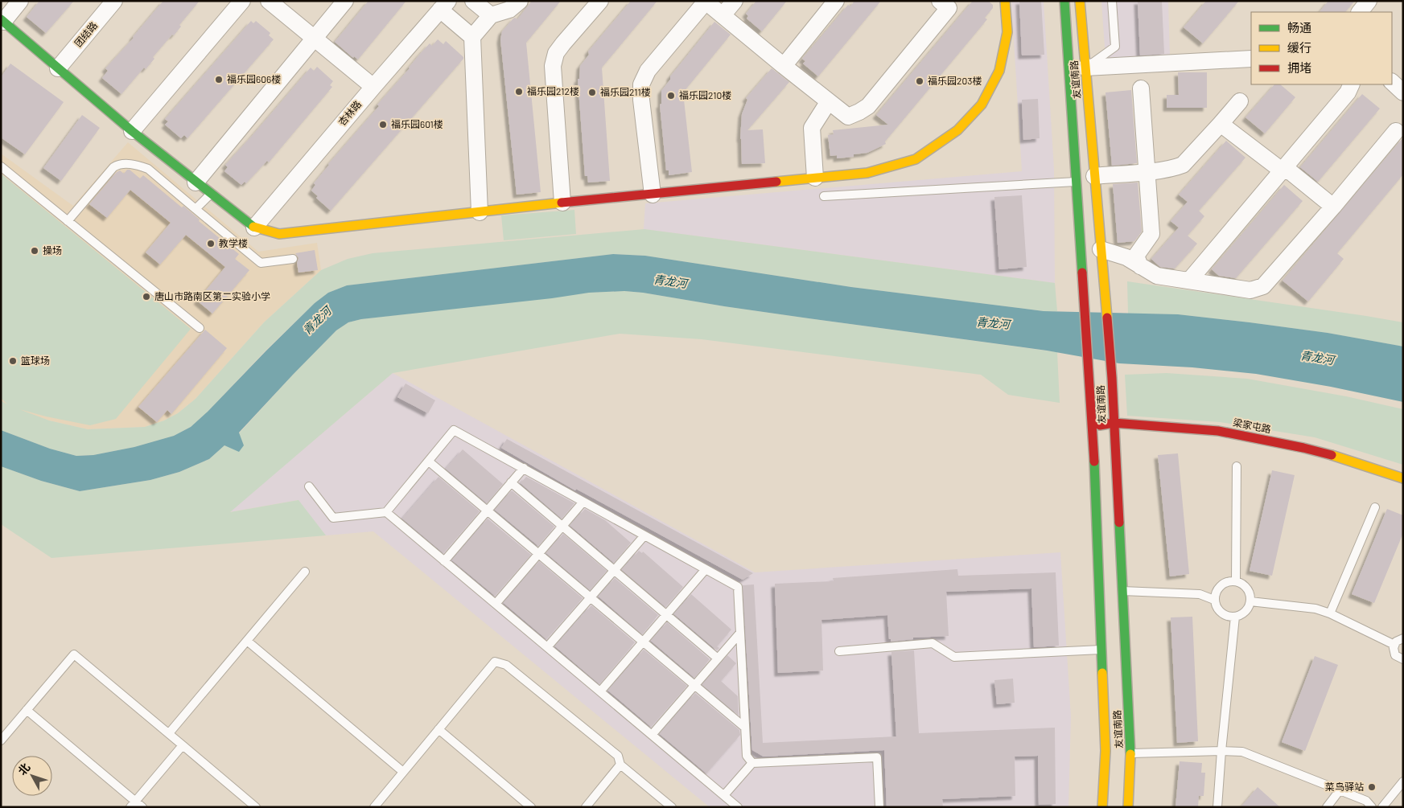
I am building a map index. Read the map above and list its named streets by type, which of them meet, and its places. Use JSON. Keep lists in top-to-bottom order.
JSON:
{
  "streets": {
    "main road": ["友谊南路", "梁家屯路"],
    "street": ["团结路", "杏林路"]
  },
  "crossings": [
    ["友谊南路", "梁家屯路"]
  ],
  "water": ["青龙河"],
  "places": [
    "福乐园606楼",
    "福乐园203楼",
    "福乐园212楼",
    "福乐园211楼",
    "福乐园210楼",
    "福乐园601楼",
    "教学楼",
    "操场",
    "唐山市路南区第二实验小学",
    "篮球场",
    "菜鸟驿站"
  ],
  "legend": ["畅通", "缓行", "拥堵"],
  "north": "top left"
}
